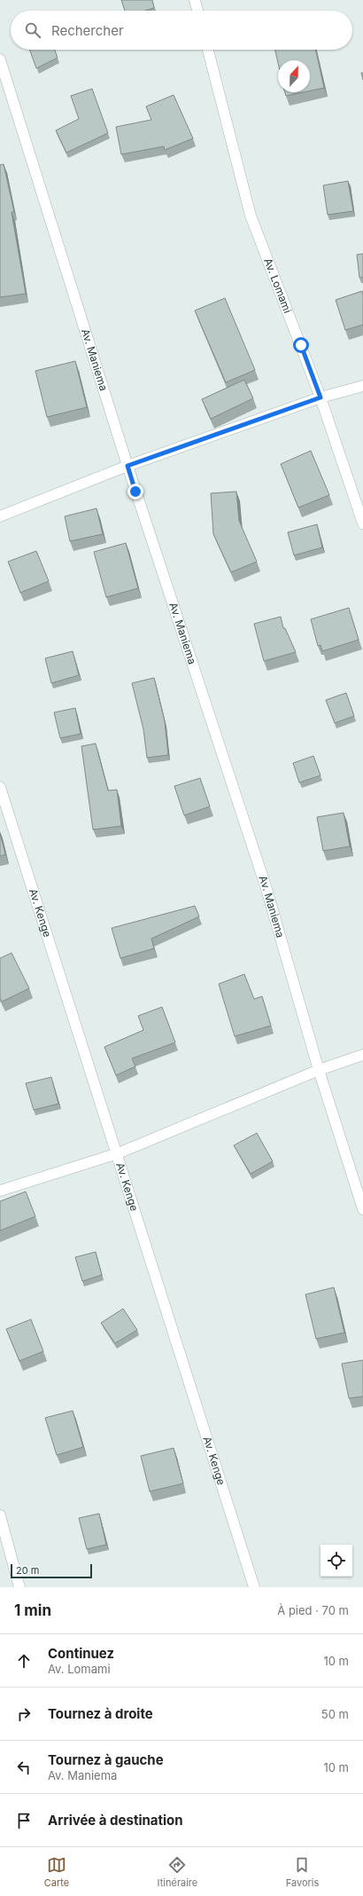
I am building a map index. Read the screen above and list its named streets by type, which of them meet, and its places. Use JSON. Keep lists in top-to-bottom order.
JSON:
{
  "streets": {
    "street": ["Av. Lomami", "Av. Maniema", "Av. Kenge"]
  },
  "scale_bar": "20 m",
  "north": "top",
  "page": {
    "search": "Rechercher",
    "scale": "20 m",
    "heading": ["1 min", "À pied · 70 m"],
    "list": [
      ["Continuez", "Av. Lomami", "10 m"],
      ["Tournez à droite", "50 m"],
      ["Tournez à gauche", "Av. Maniema", "10 m"],
      "Arrivée à destination"
    ],
    "nav": ["Carte", "Itinéraire", "Favoris"]
  }
}
